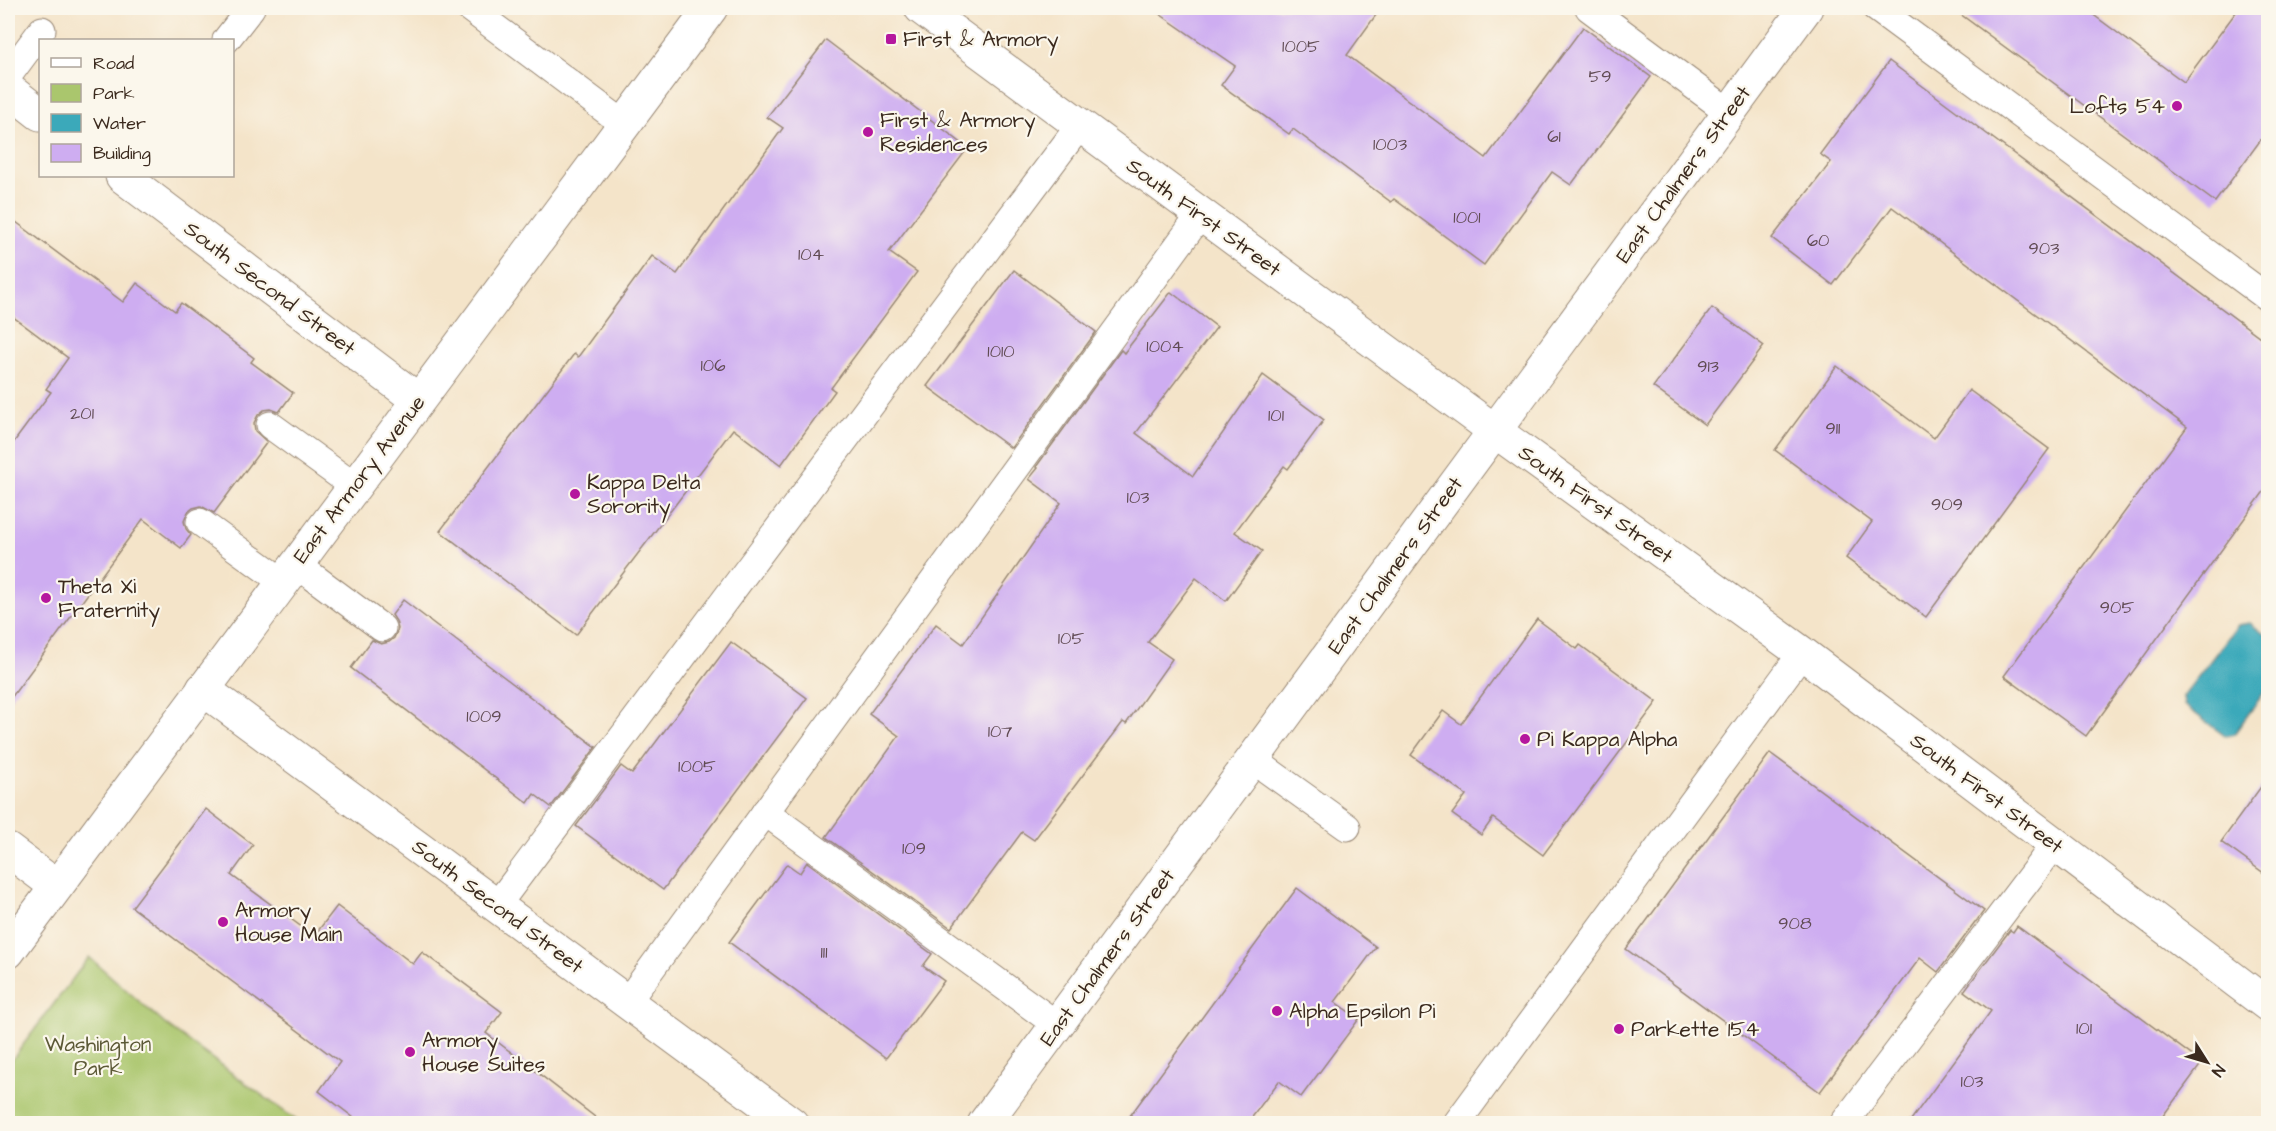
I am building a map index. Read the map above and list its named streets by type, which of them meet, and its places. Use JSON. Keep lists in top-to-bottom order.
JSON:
{
  "streets": {
    "street": [
      "East Chalmers Street",
      "South First Street",
      "South Second Street",
      "East Armory Avenue"
    ]
  },
  "crossings": [
    ["East Chalmers Street", "South First Street"],
    ["South Second Street", "East Armory Avenue"]
  ],
  "parks": ["Washington Park"],
  "places": {
    "transit": ["First & Armory"],
    "other": [
      "Lofts 54",
      "First & Armory Residences",
      "Kappa Delta Sorority",
      "Theta Xi Fraternity",
      "Pi Kappa Alpha",
      "Armory House Main",
      "Alpha Epsilon Pi",
      "Parkette 154",
      "Armory House Suites"
    ]
  },
  "house_numbers": [
    "1005",
    "59",
    "61",
    "1003",
    "1001",
    "60",
    "903",
    "104",
    "1004",
    "1010",
    "106",
    "913",
    "201",
    "101",
    "911",
    "103",
    "909",
    "905",
    "105",
    "1009",
    "107",
    "1005",
    "109",
    "908",
    "111",
    "101",
    "103"
  ],
  "legend": [
    "Road",
    "Park",
    "Water",
    "Building"
  ],
  "north": "bottom right"
}
